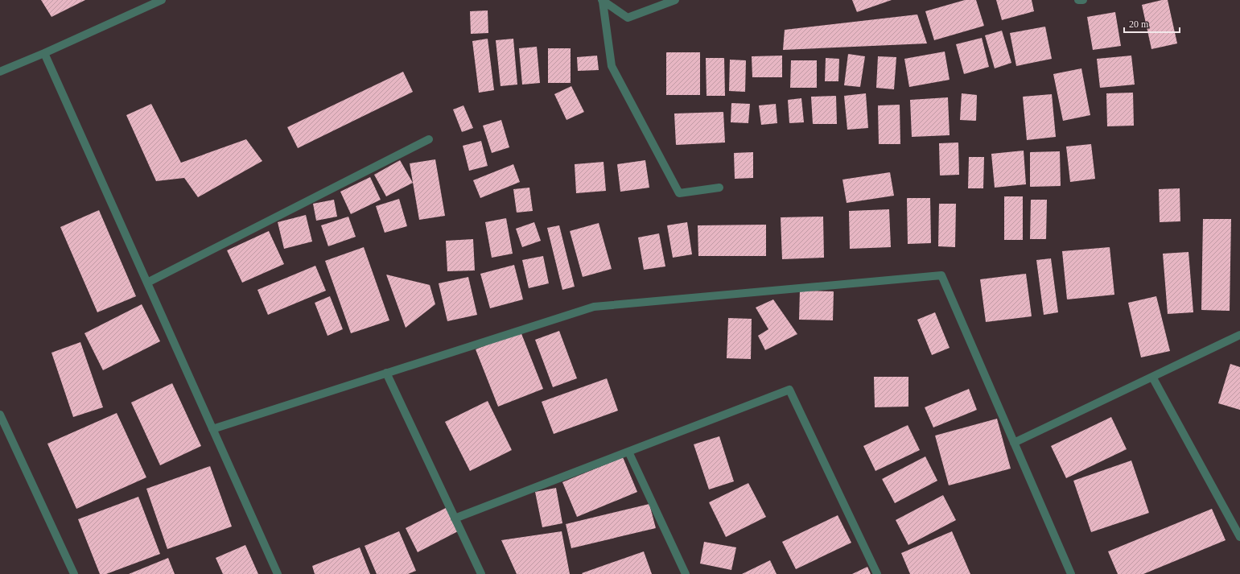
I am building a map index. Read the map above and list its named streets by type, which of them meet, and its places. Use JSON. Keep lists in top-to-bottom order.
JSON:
{
  "scale_bar": "20 m"
}
